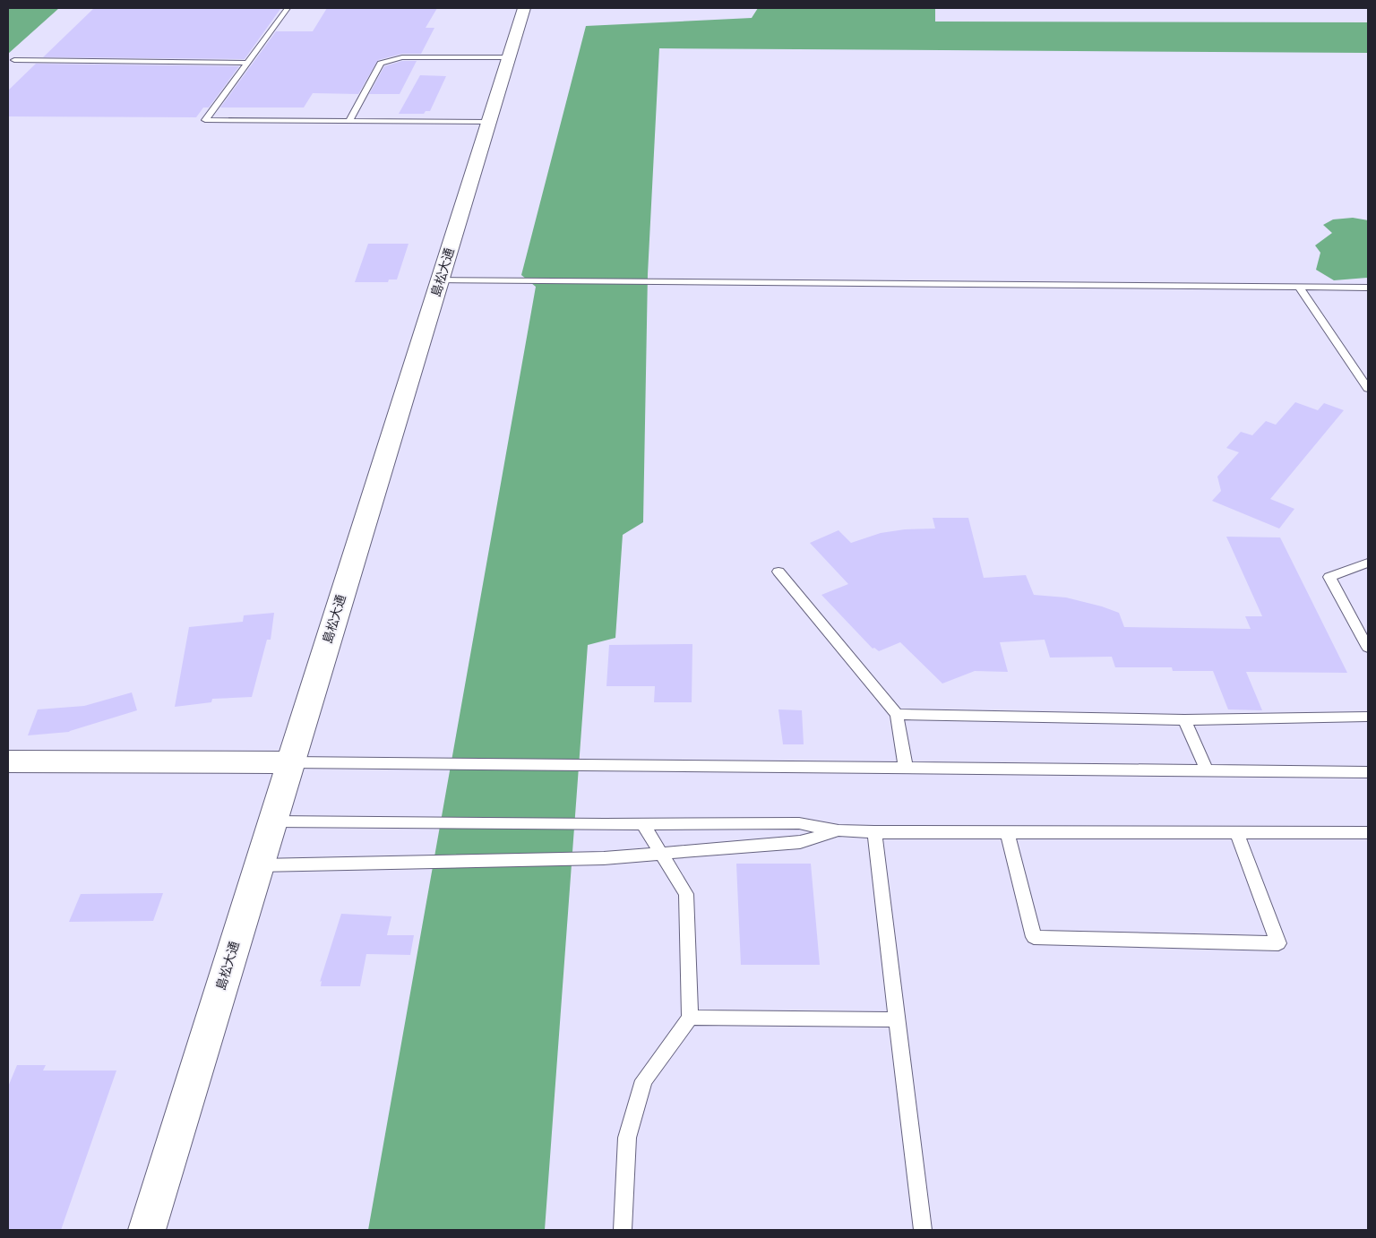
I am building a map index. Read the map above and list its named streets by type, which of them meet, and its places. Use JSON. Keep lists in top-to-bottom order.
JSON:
{
  "streets": {
    "street": ["島松大通"]
  }
}
